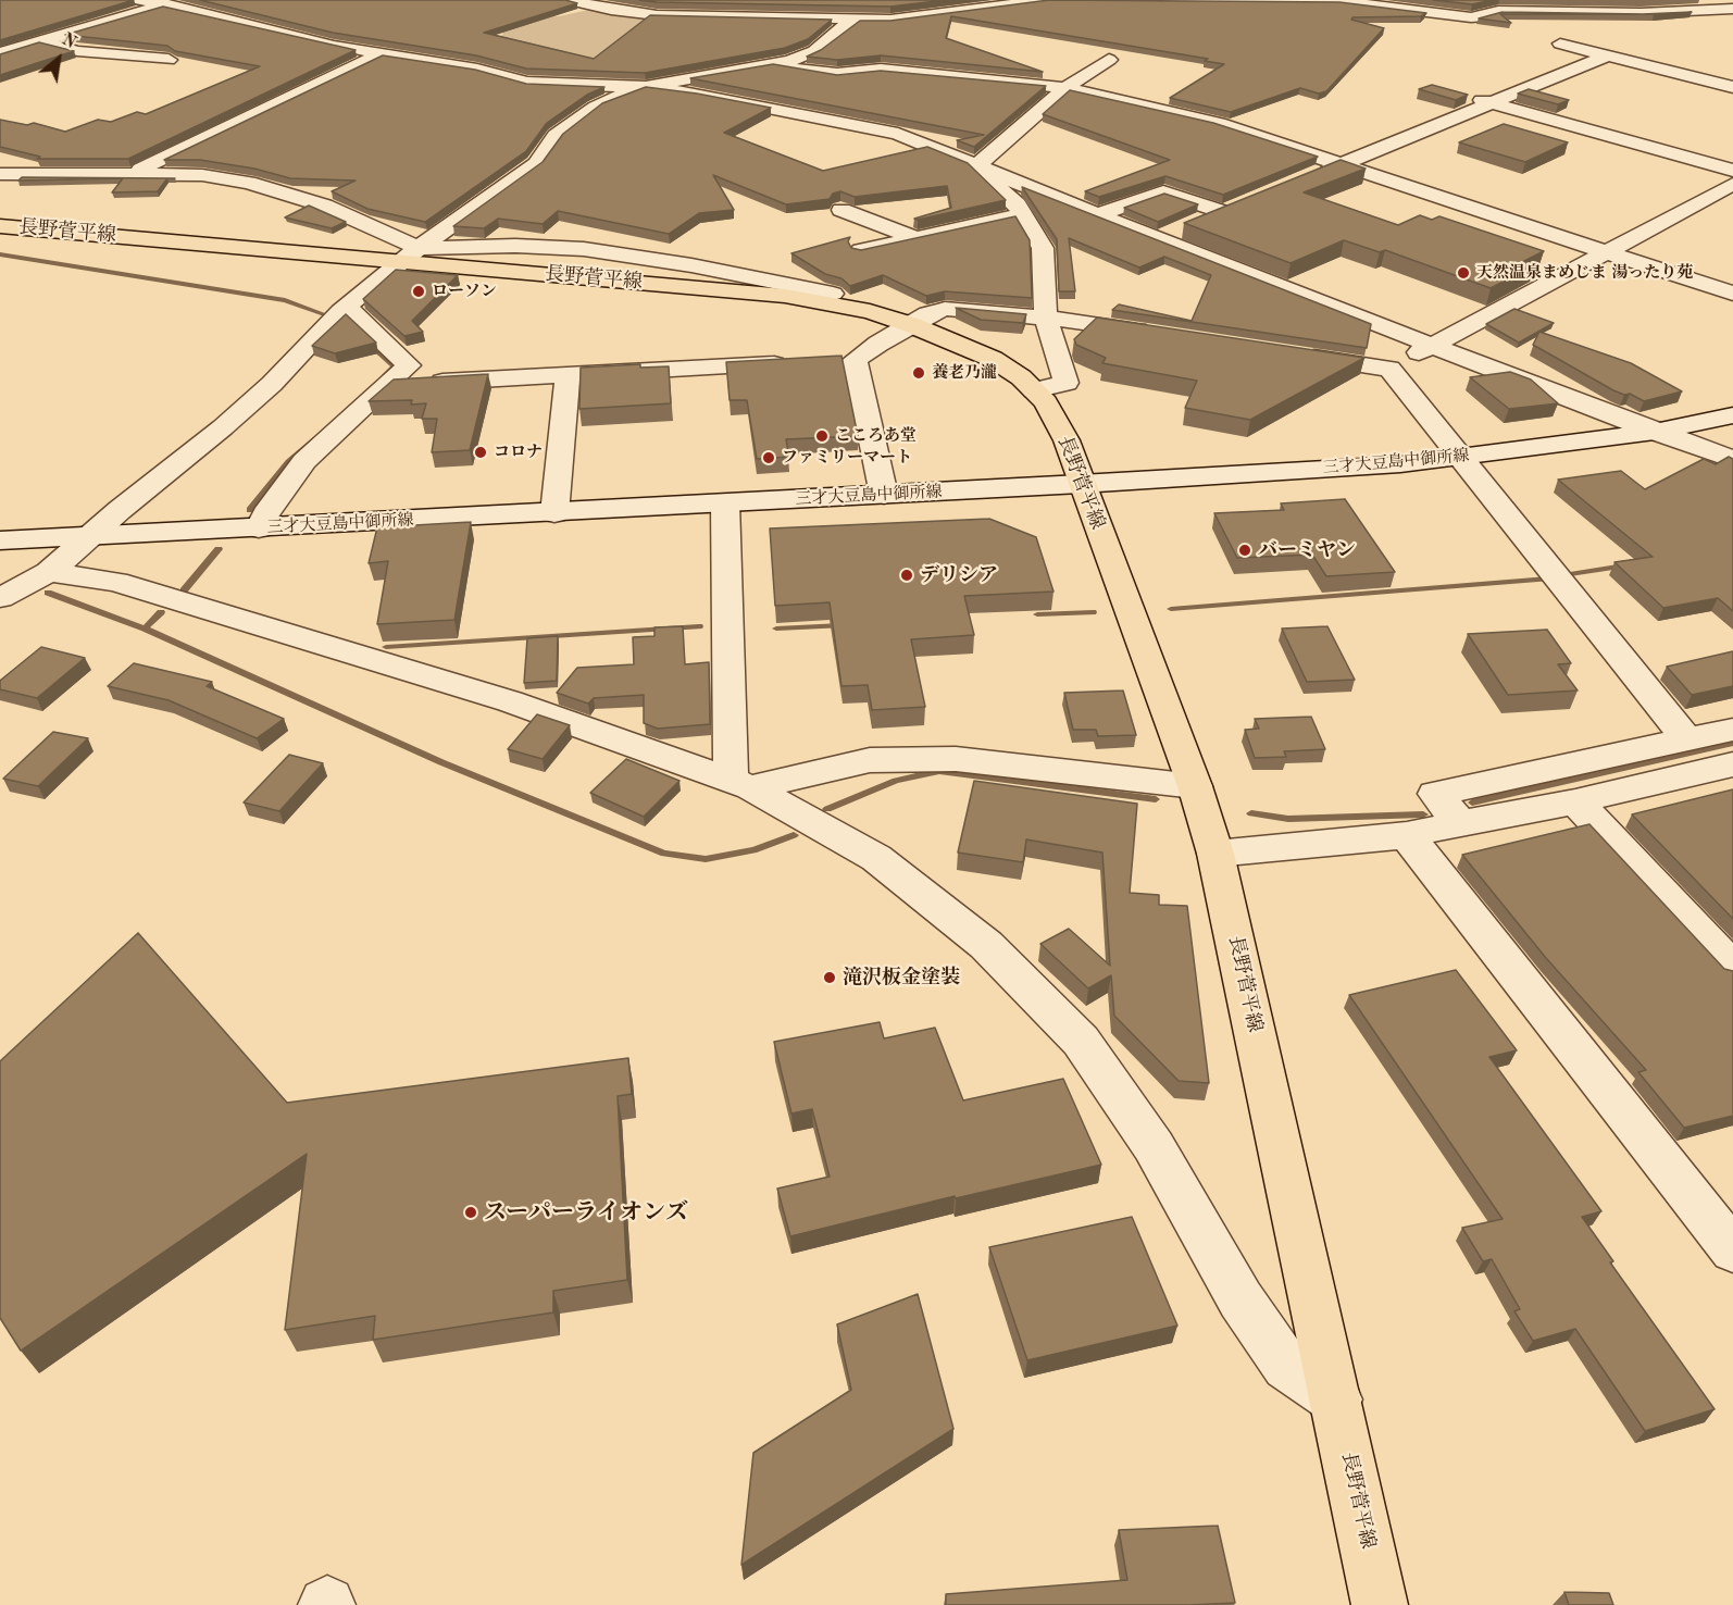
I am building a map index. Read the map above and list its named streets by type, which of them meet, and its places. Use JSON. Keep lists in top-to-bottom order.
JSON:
{
  "streets": {
    "main road": ["長野菅平線"],
    "street": ["三才大豆島中御所線"]
  },
  "crossings": [
    ["長野菅平線", "三才大豆島中御所線"]
  ],
  "places": [
    "天然温泉まめじま 湯ったり苑",
    "ローソン",
    "養老乃瀧",
    "こころあ堂",
    "コロナ",
    "ファミリーマート",
    "バーミヤン",
    "デリシア",
    "滝沢板金塗装",
    "スーパーライオンズ"
  ],
  "north": "top right"
}
